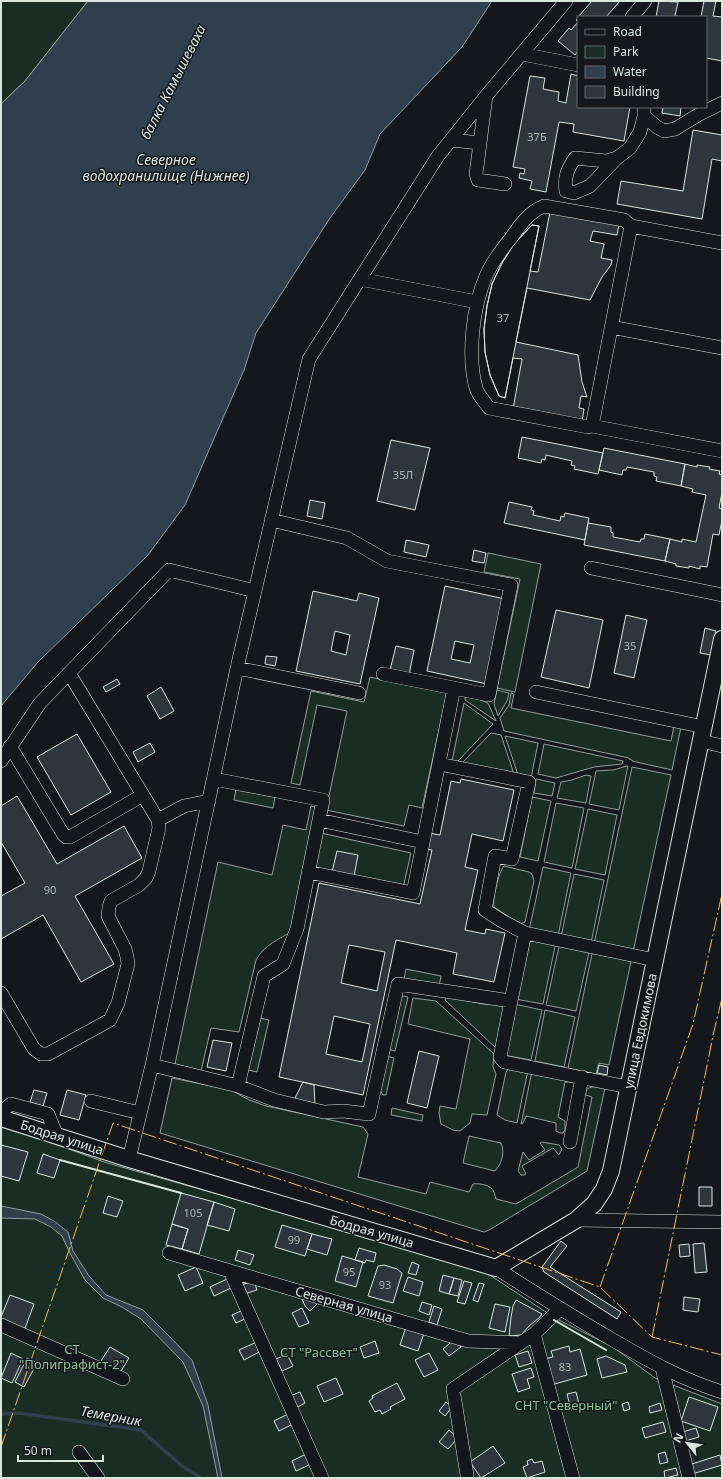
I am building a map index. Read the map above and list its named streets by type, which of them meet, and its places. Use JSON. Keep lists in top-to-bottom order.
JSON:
{
  "streets": {
    "main road": ["улица Евдокимова", "Бодрая улица"],
    "street": ["Северная улица"]
  },
  "crossings": [
    ["улица Евдокимова", "Бодрая улица"]
  ],
  "water": ["балка Камышеваха", "Северное водохранилище (Нижнее)", "Темерник"],
  "parks": ["СТ \"Полиграфист-2\"", "СТ \"Рассвет\"", "СНТ \"Северный\""],
  "house_numbers": [
    "37Б",
    "37",
    "35Л",
    "35",
    "90",
    "105",
    "99",
    "95",
    "93",
    "83"
  ],
  "legend": [
    "Road",
    "Park",
    "Water",
    "Building"
  ],
  "scale_bar": "50 m",
  "north": "top left"
}
